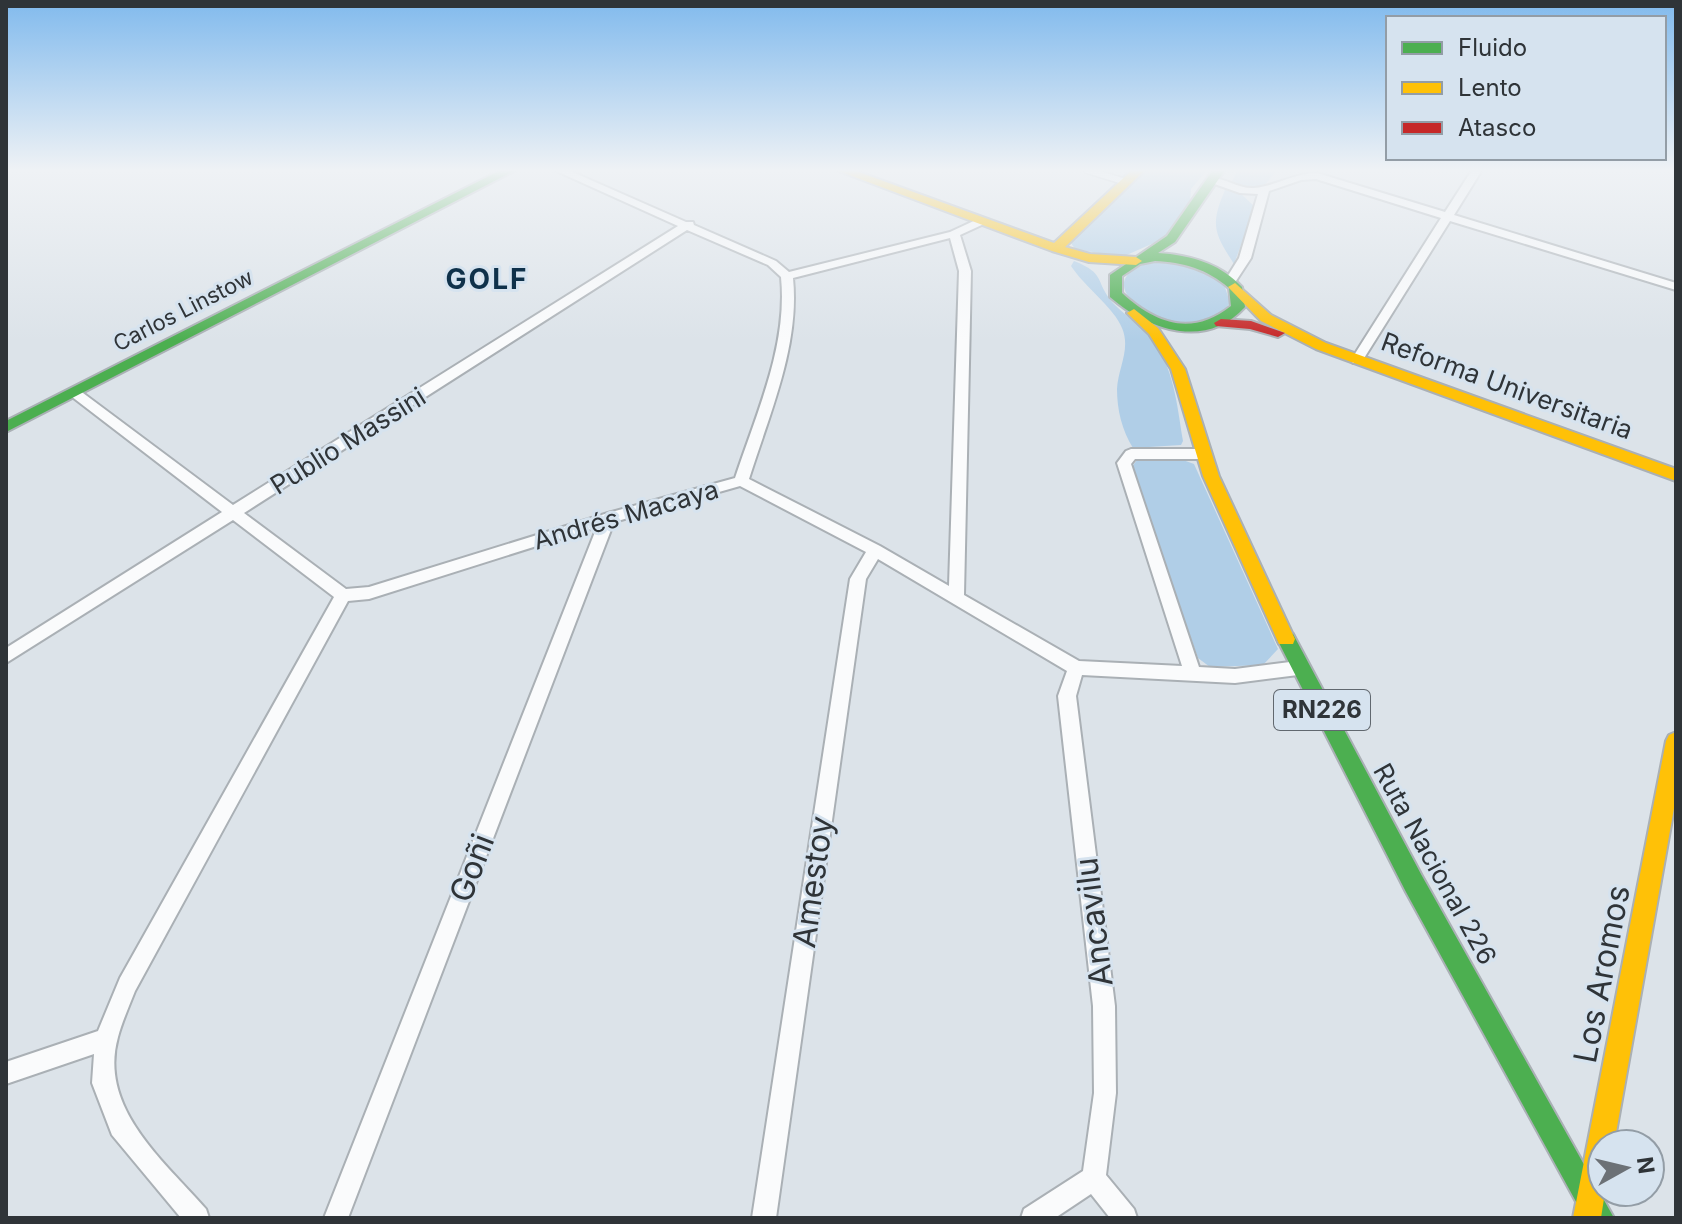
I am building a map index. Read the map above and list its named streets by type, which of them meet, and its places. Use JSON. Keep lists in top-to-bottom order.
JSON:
{
  "streets": {
    "main road": [
      "Carlos Linstow",
      "Reforma Universitaria",
      "RN226",
      "Ruta Nacional 226",
      "Los Aromos"
    ],
    "street": [
      "Publio Massini",
      "Andrés Macaya",
      "Goñi",
      "Amestoy",
      "Ancavilu"
    ]
  },
  "crossings": [
    ["Reforma Universitaria", "Ruta Nacional 226"],
    ["Andrés Macaya", "Ruta Nacional 226"],
    ["Andrés Macaya", "Goñi"],
    ["Andrés Macaya", "Amestoy"],
    ["Andrés Macaya", "Ancavilu"],
    ["Ruta Nacional 226", "Los Aromos"]
  ],
  "districts": ["GOLF"],
  "legend": ["Fluido", "Lento", "Atasco"],
  "north": "right"
}
